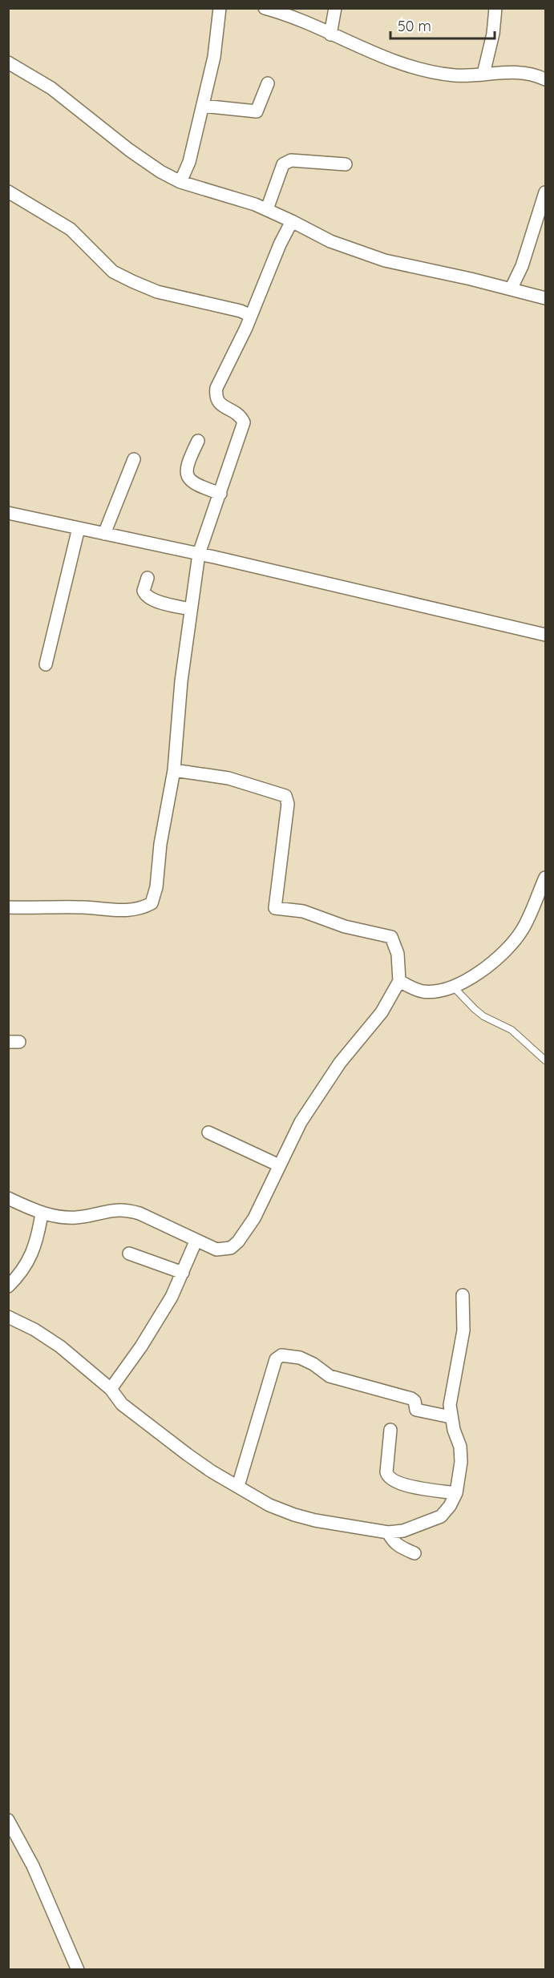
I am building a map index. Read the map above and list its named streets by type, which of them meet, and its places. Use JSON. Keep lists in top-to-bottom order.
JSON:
{
  "scale_bar": "50 m"
}
